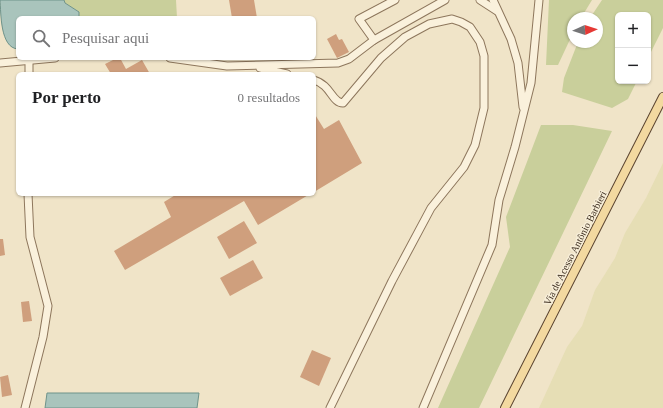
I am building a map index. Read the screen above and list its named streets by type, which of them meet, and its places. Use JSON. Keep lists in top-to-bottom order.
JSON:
{
  "streets": {
    "main road": ["Via de Acesso Antônio Barbieri"]
  },
  "north": "right",
  "page": {
    "map_buttons": ["+", "−"],
    "search": "Pesquisar aqui",
    "heading": ["Por perto", "0 resultados"]
  }
}
